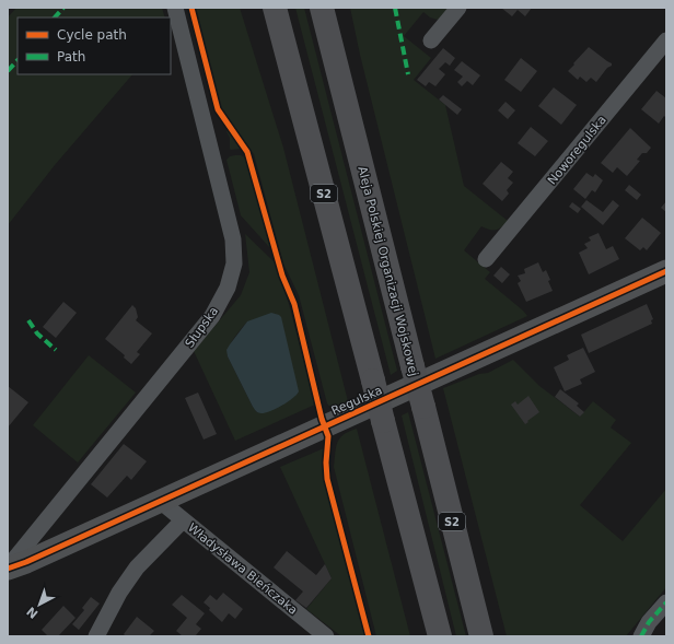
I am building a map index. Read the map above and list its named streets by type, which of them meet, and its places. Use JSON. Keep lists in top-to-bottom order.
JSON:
{
  "streets": {
    "highway": ["S2", "Aleja Polskiej Organizacji Wojskowej"],
    "street": [
      "Noworegulska",
      "Słupska",
      "Regulska",
      "Władysława Bieńczaka"
    ]
  },
  "crossings": [
    ["Słupska", "Regulska"],
    ["Regulska", "Władysława Bieńczaka"]
  ],
  "legend": ["Cycle path", "Path"],
  "north": "bottom left"
}
